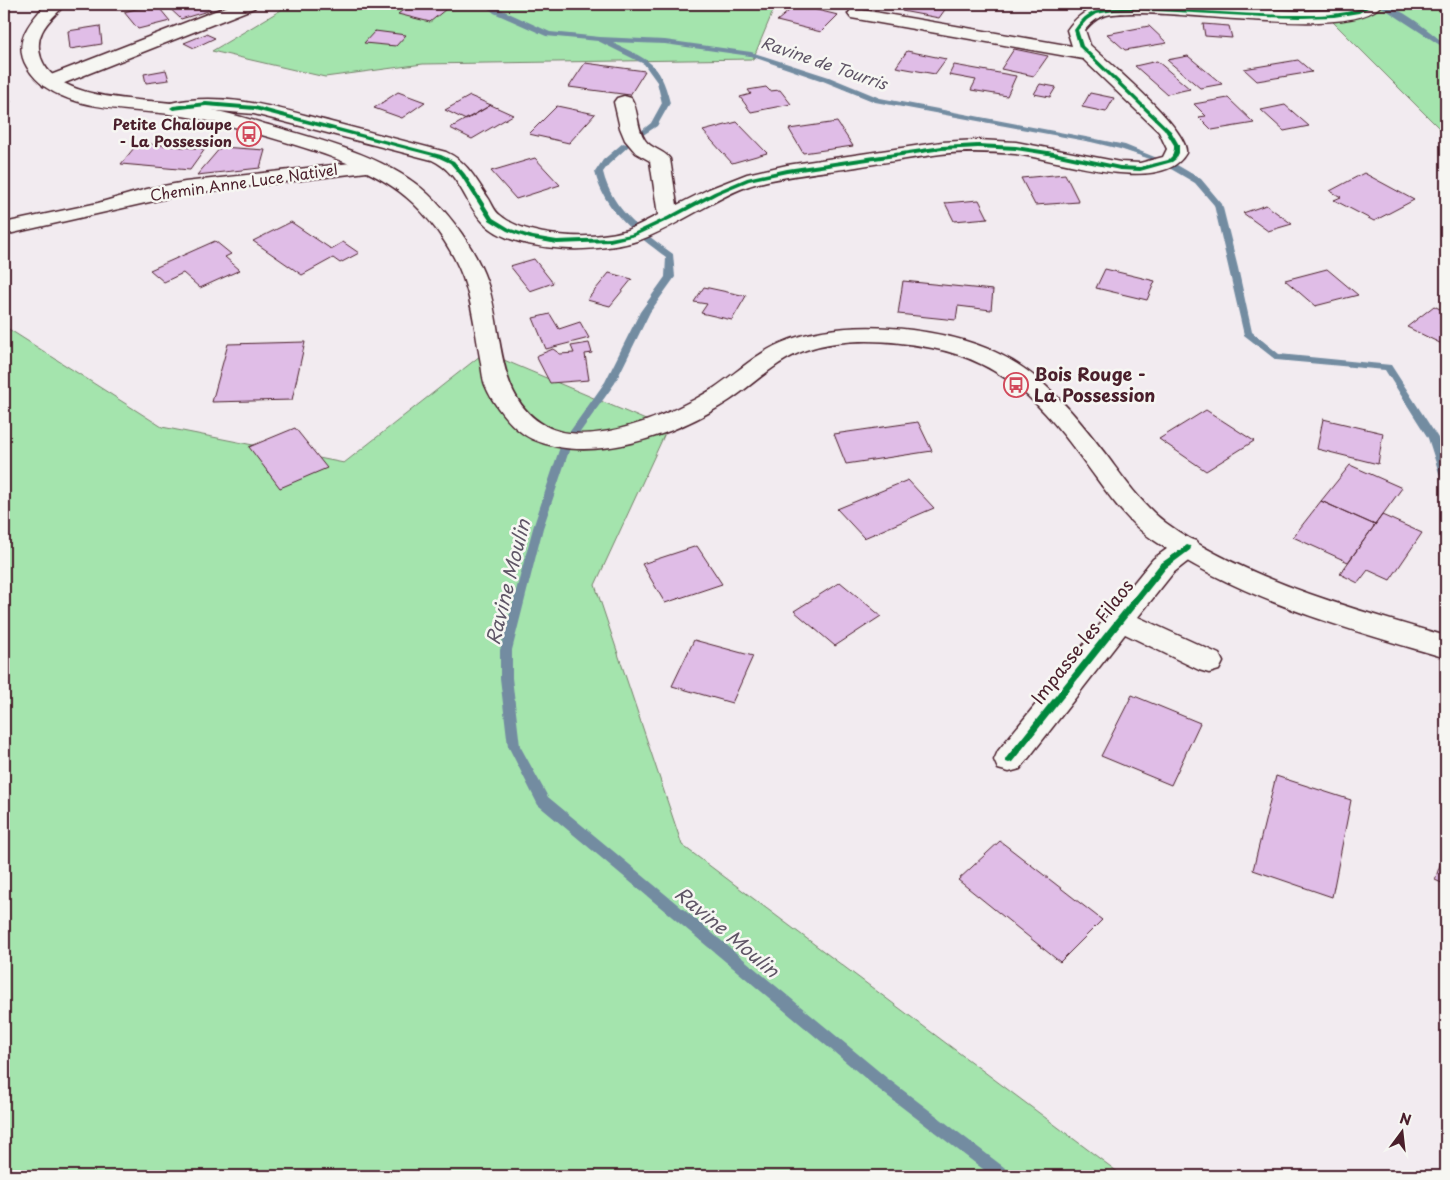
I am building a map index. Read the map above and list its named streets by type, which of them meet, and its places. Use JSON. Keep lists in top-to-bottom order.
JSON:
{
  "streets": {
    "street": ["Chemin Anne Luce Nativel", "Impasse les Filaos"]
  },
  "water": ["Ravine de Tourris", "Ravine Moulin"],
  "places": {
    "bus stop": ["Petite Chaloupe - La Possession", "Bois Rouge - La Possession"]
  },
  "north": "top"
}
